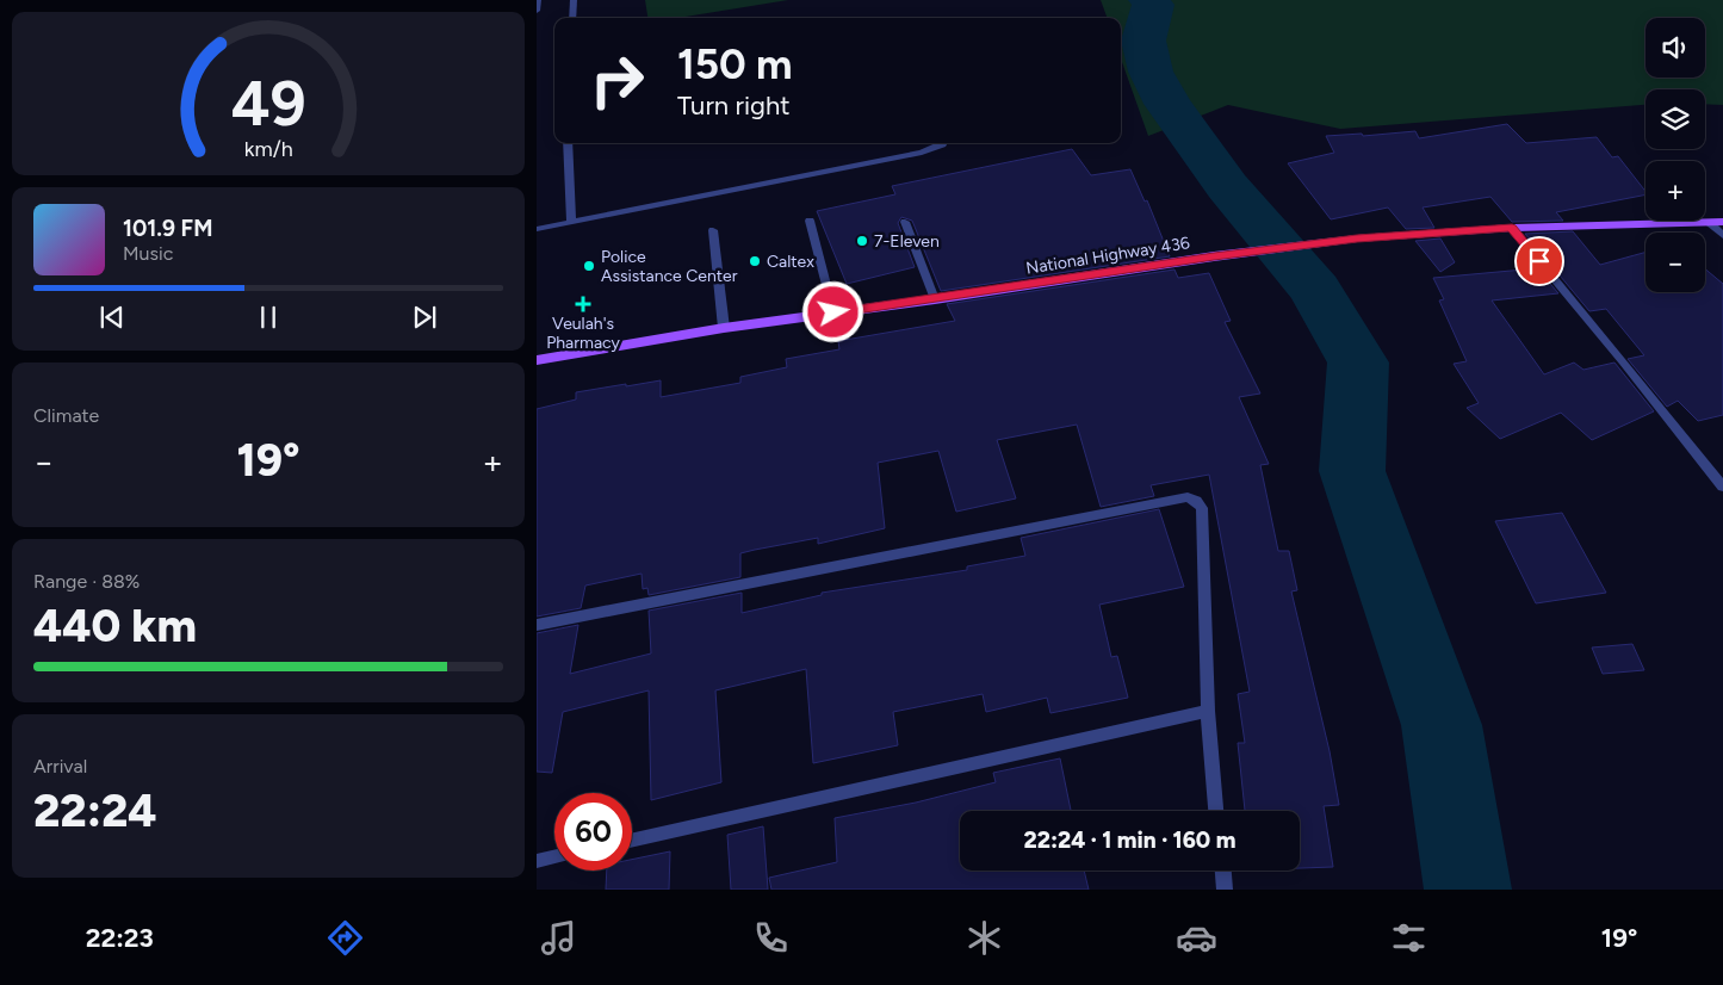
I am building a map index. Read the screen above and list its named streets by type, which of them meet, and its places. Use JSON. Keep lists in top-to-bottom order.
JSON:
{
  "streets": {
    "main road": ["National Highway 436"]
  },
  "places": {
    "other": ["7-Eleven", "Caltex", "Police Assistance Center"],
    "health": ["Veulah's Pharmacy"]
  },
  "page": {
    "map_buttons": ["+", "−"],
    "turn": ["150 m", "Turn right"],
    "song": ["101.9 FM", "Music"],
    "tile": [
      "Climate",
      ["Range · 88%", "440 km"],
      ["Arrival", "22:24"]
    ],
    "heat": ["−", "19°", "+"],
    "limit": "60",
    "trip": "22:24 · 1 min · 160 m",
    "tabs": ["22:23", "19°"],
    "gauge": ["49", "km/h"]
  }
}
